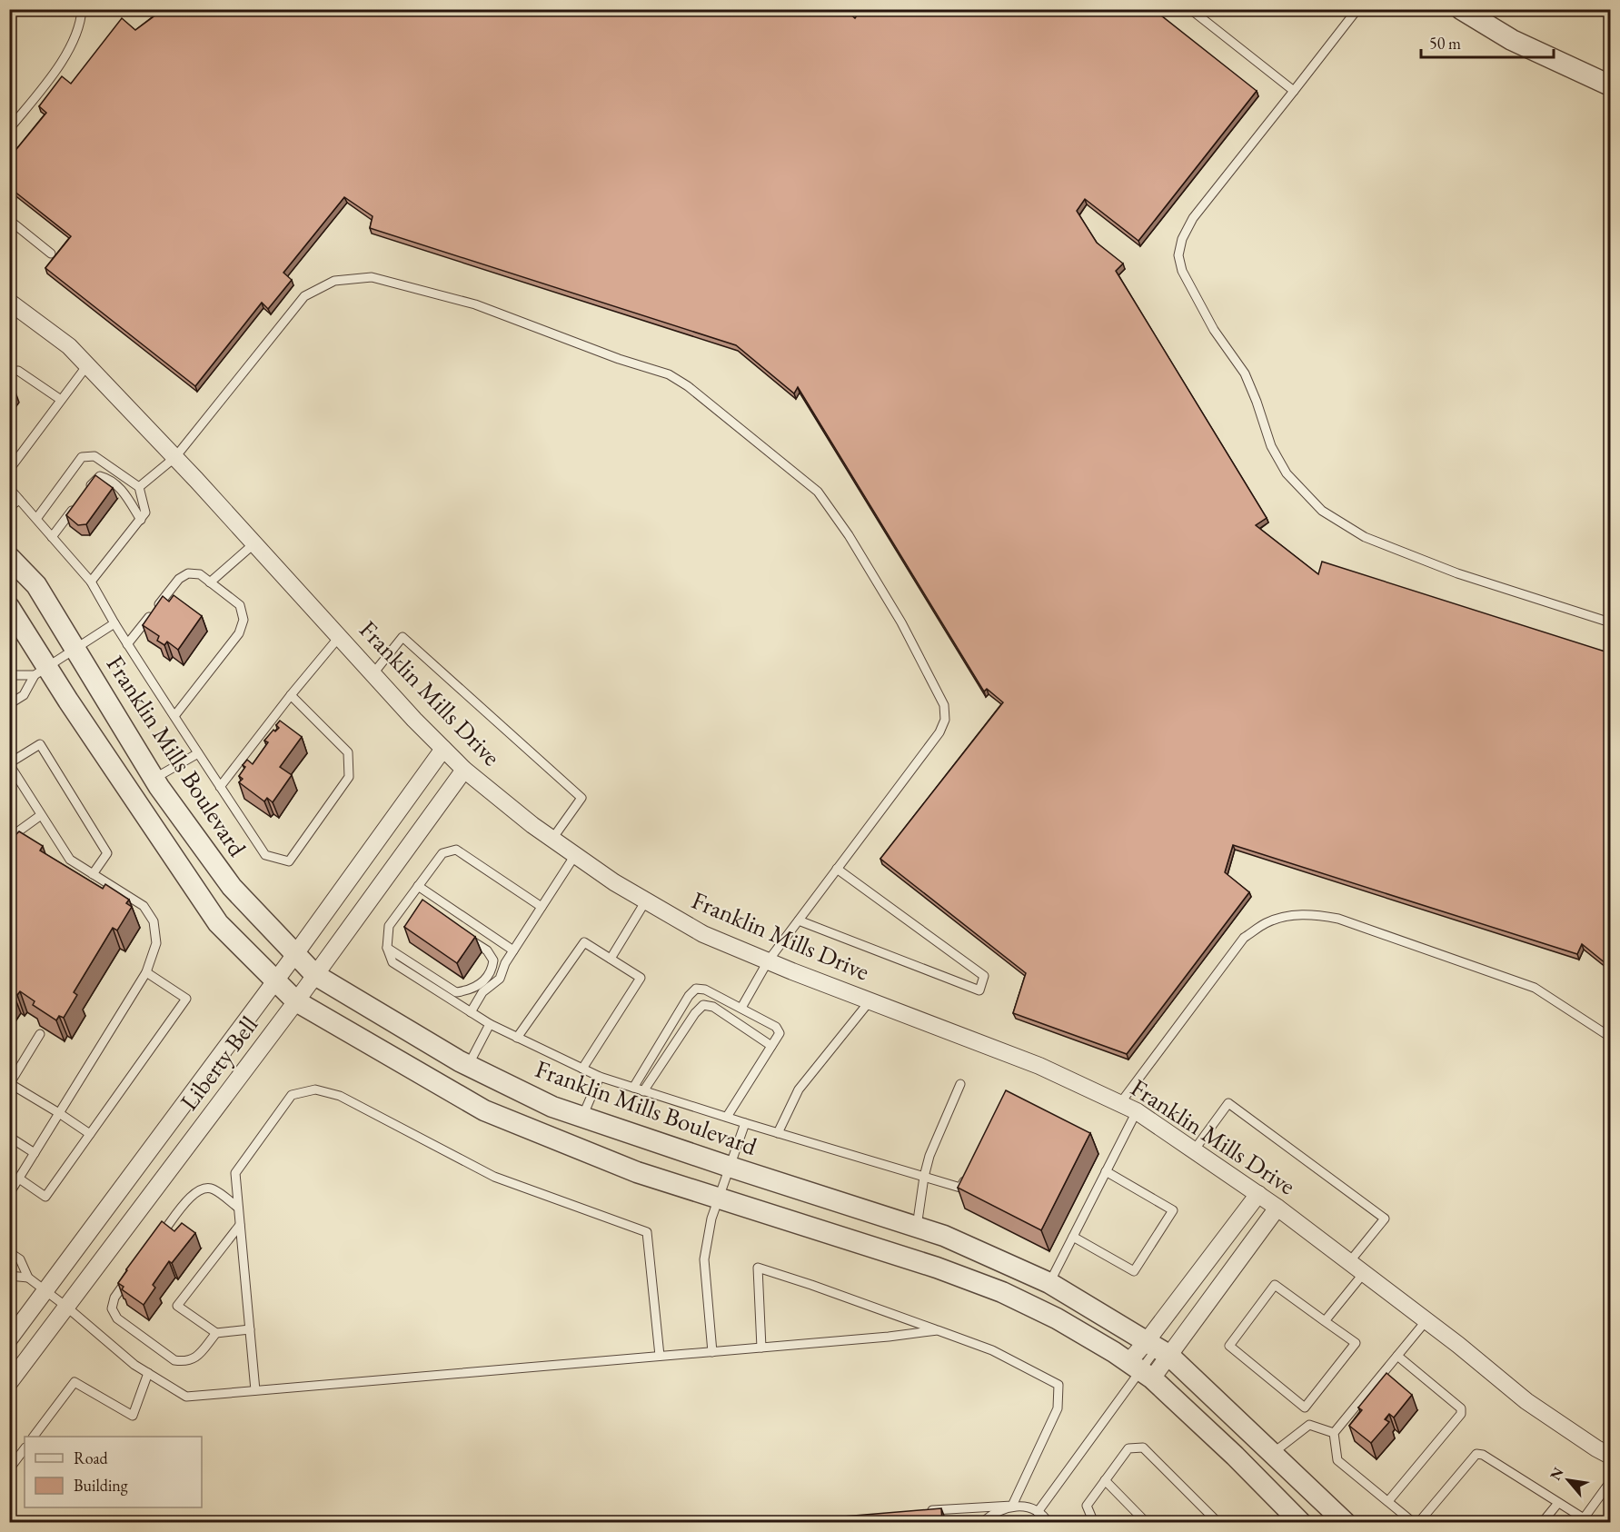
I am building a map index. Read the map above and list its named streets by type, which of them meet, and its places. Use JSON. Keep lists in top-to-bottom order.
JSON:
{
  "streets": {
    "street": ["Franklin Mills Drive", "Franklin Mills Boulevard", "Liberty Bell"]
  },
  "crossings": [
    ["Franklin Mills Drive", "Liberty Bell"],
    ["Franklin Mills Boulevard", "Liberty Bell"]
  ],
  "legend": ["Road", "Building"],
  "scale_bar": "50 m",
  "north": "top left"
}
